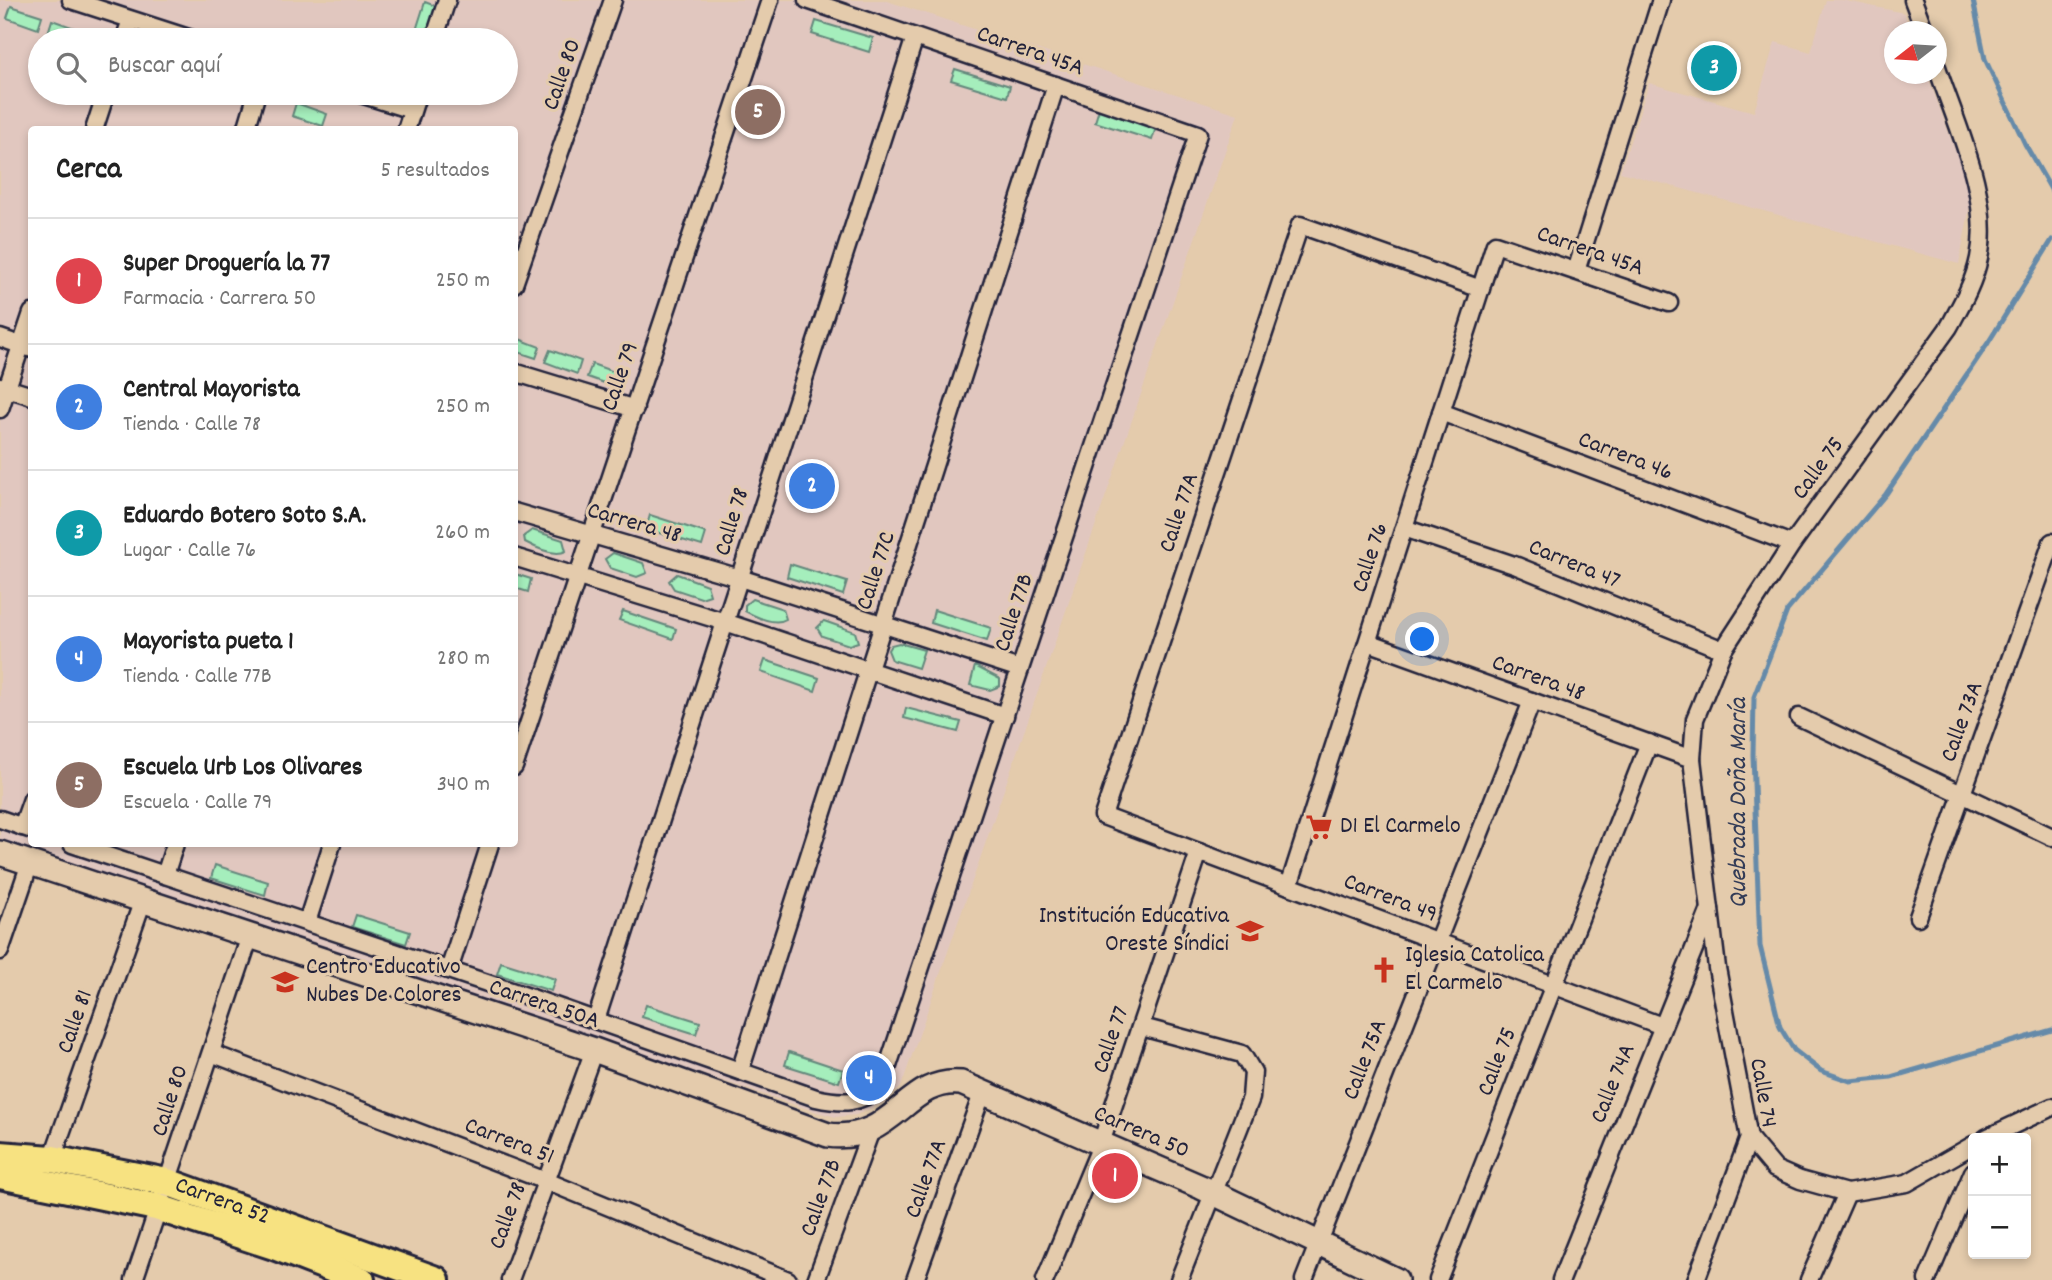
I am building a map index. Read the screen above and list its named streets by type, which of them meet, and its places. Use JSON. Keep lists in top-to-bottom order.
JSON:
{
  "streets": {
    "main road": ["Carrera 52"],
    "street": [
      "Carrera 45A",
      "Calle 80",
      "Calle 79",
      "Carrera 46",
      "Calle 75",
      "Calle 77A",
      "Calle 78",
      "Carrera 48",
      "Calle 76",
      "Carrera 47",
      "Calle 77C",
      "Calle 77B",
      "Calle 73A",
      "Carrera 49",
      "Carrera 50A",
      "Calle 81",
      "Calle 77",
      "Calle 75A",
      "Calle 74A",
      "Calle 74",
      "Carrera 50",
      "Carrera 51"
    ]
  },
  "crossings": [
    ["Carrera 45A", "Calle 78"],
    ["Carrera 45A", "Calle 76"],
    ["Carrera 45A", "Calle 77C"],
    ["Carrera 45A", "Calle 77B"],
    ["Calle 80", "Carrera 50A"],
    ["Calle 80", "Carrera 51"],
    ["Calle 80", "Carrera 52"],
    ["Calle 79", "Carrera 48"],
    ["Carrera 46", "Calle 75"],
    ["Carrera 46", "Calle 76"],
    ["Calle 75", "Carrera 48"],
    ["Calle 75", "Carrera 47"],
    ["Calle 75", "Carrera 49"],
    ["Calle 75", "Calle 74A"],
    ["Calle 75", "Calle 74"],
    ["Calle 77A", "Calle 76"],
    ["Calle 77A", "Carrera 49"],
    ["Calle 77A", "Carrera 50"],
    ["Calle 78", "Carrera 48"],
    ["Calle 78", "Carrera 50A"],
    ["Calle 78", "Carrera 51"],
    ["Carrera 48", "Calle 76"],
    ["Carrera 48", "Calle 77C"],
    ["Carrera 48", "Calle 77B"],
    ["Carrera 48", "Calle 75A"],
    ["Calle 76", "Carrera 47"],
    ["Calle 76", "Carrera 49"],
    ["Calle 77C", "Calle 77B"],
    ["Calle 77B", "Carrera 50A"],
    ["Calle 77B", "Carrera 50"],
    ["Carrera 49", "Calle 77"],
    ["Carrera 49", "Calle 75A"],
    ["Carrera 49", "Calle 74A"],
    ["Carrera 50A", "Calle 81"],
    ["Carrera 50A", "Carrera 50"],
    ["Calle 81", "Carrera 52"],
    ["Calle 77", "Carrera 50"],
    ["Calle 75A", "Carrera 50"],
    ["Calle 74A", "Calle 74"]
  ],
  "water": ["Quebrada Doña María"],
  "places": {
    "supermarket": ["D1 El Carmelo"],
    "school or university": ["Institución Educativa Oreste Síndici", "Centro Educativo Nubes De Colores"],
    "church": ["Iglesia Catolica El Carmelo"]
  },
  "north": "left",
  "page": {
    "search": "Buscar aquí",
    "pins": [
      "3",
      "5",
      "2",
      "4",
      "1"
    ],
    "heading": ["Cerca", "5 resultados"],
    "list": [
      {
        "mark": "1",
        "name": "Super Droguería la 77",
        "note": "Farmacia · Carrera 50",
        "value": "250 m"
      },
      {
        "mark": "2",
        "name": "Central Mayorista",
        "note": "Tienda · Calle 78",
        "value": "250 m"
      },
      {
        "mark": "3",
        "name": "Eduardo Botero Soto S.A.",
        "note": "Lugar · Calle 76",
        "value": "260 m"
      },
      {
        "mark": "4",
        "name": "Mayorista pueta 1",
        "note": "Tienda · Calle 77B",
        "value": "280 m"
      },
      {
        "mark": "5",
        "name": "Escuela Urb Los Olivares",
        "note": "Escuela · Calle 79",
        "value": "340 m"
      }
    ],
    "map_buttons": ["+", "−"]
  }
}
